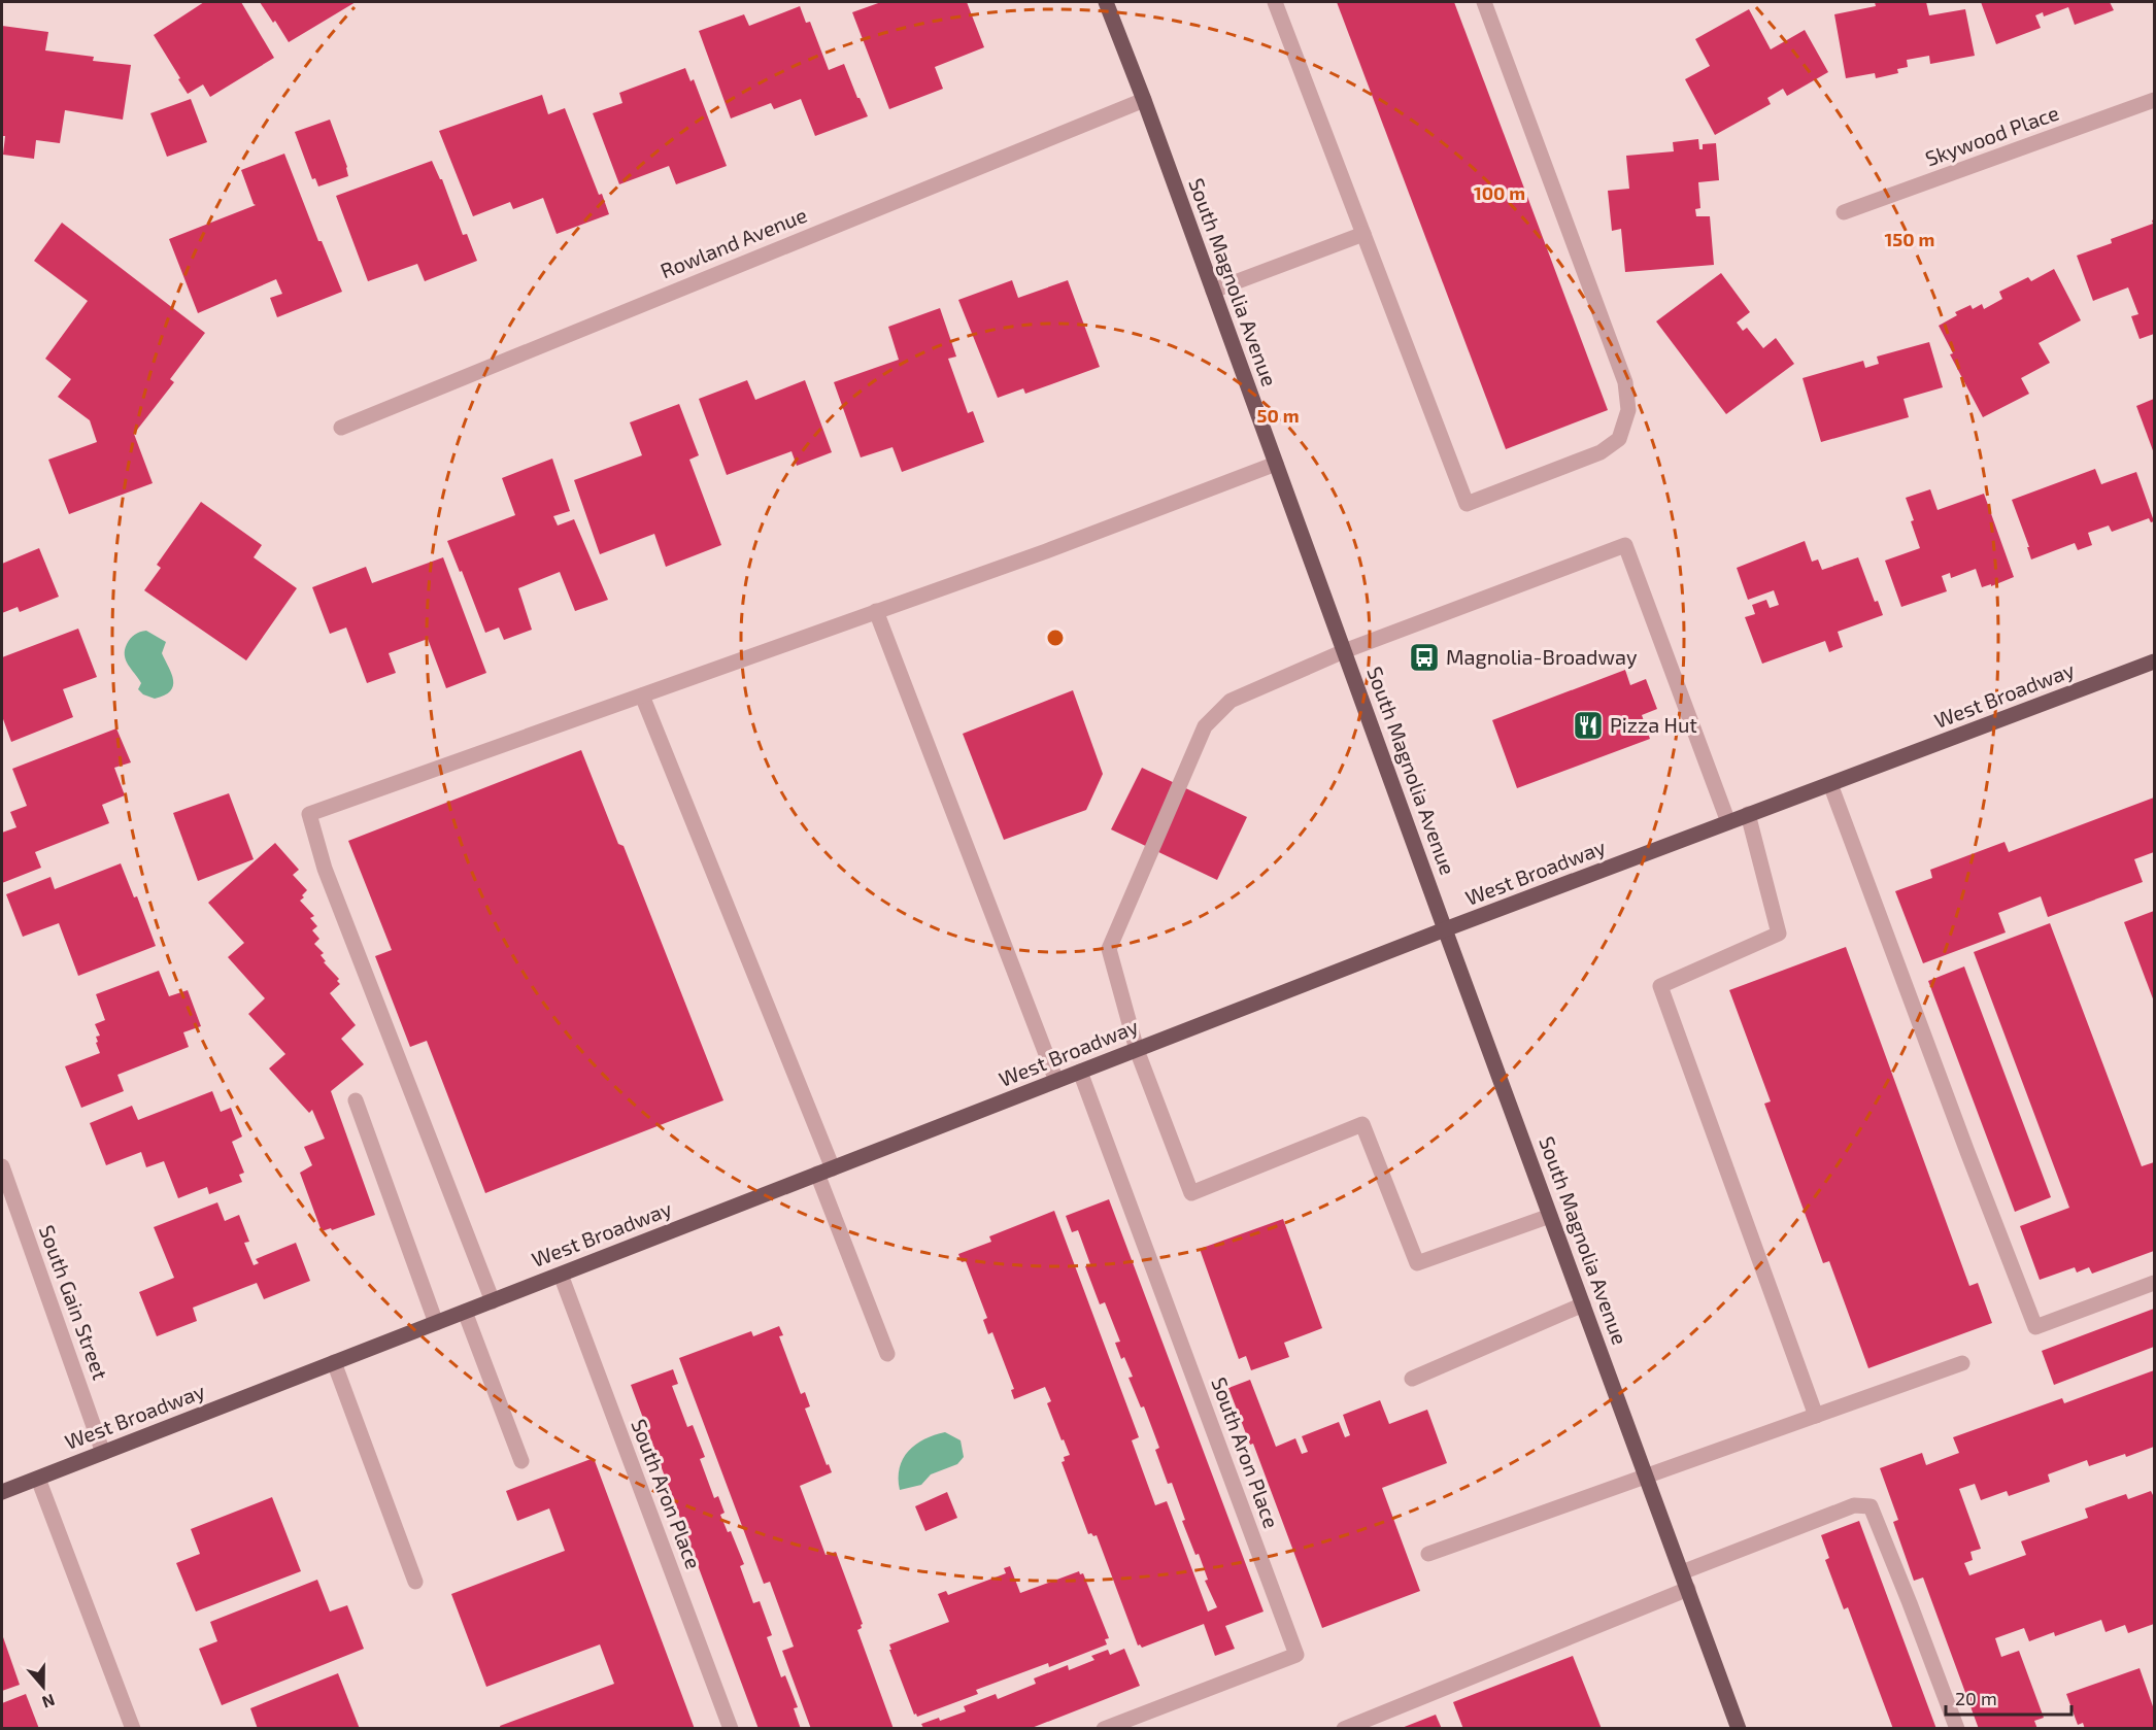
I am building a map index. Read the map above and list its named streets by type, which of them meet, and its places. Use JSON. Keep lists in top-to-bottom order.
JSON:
{
  "streets": {
    "main road": ["South Magnolia Avenue", "West Broadway"],
    "street": [
      "Skywood Place",
      "Rowland Avenue",
      "South Gain Street",
      "South Aron Place"
    ]
  },
  "crossings": [
    ["Rowland Avenue", "South Magnolia Avenue"],
    ["South Magnolia Avenue", "West Broadway"],
    ["West Broadway", "South Gain Street"],
    ["West Broadway", "South Aron Place"]
  ],
  "places": {
    "bus stop": ["Magnolia-Broadway"],
    "restaurant": ["Pizza Hut"]
  },
  "scale_bar": "20 m",
  "north": "bottom",
  "rings": ["100 m", "150 m", "50 m"]
}
